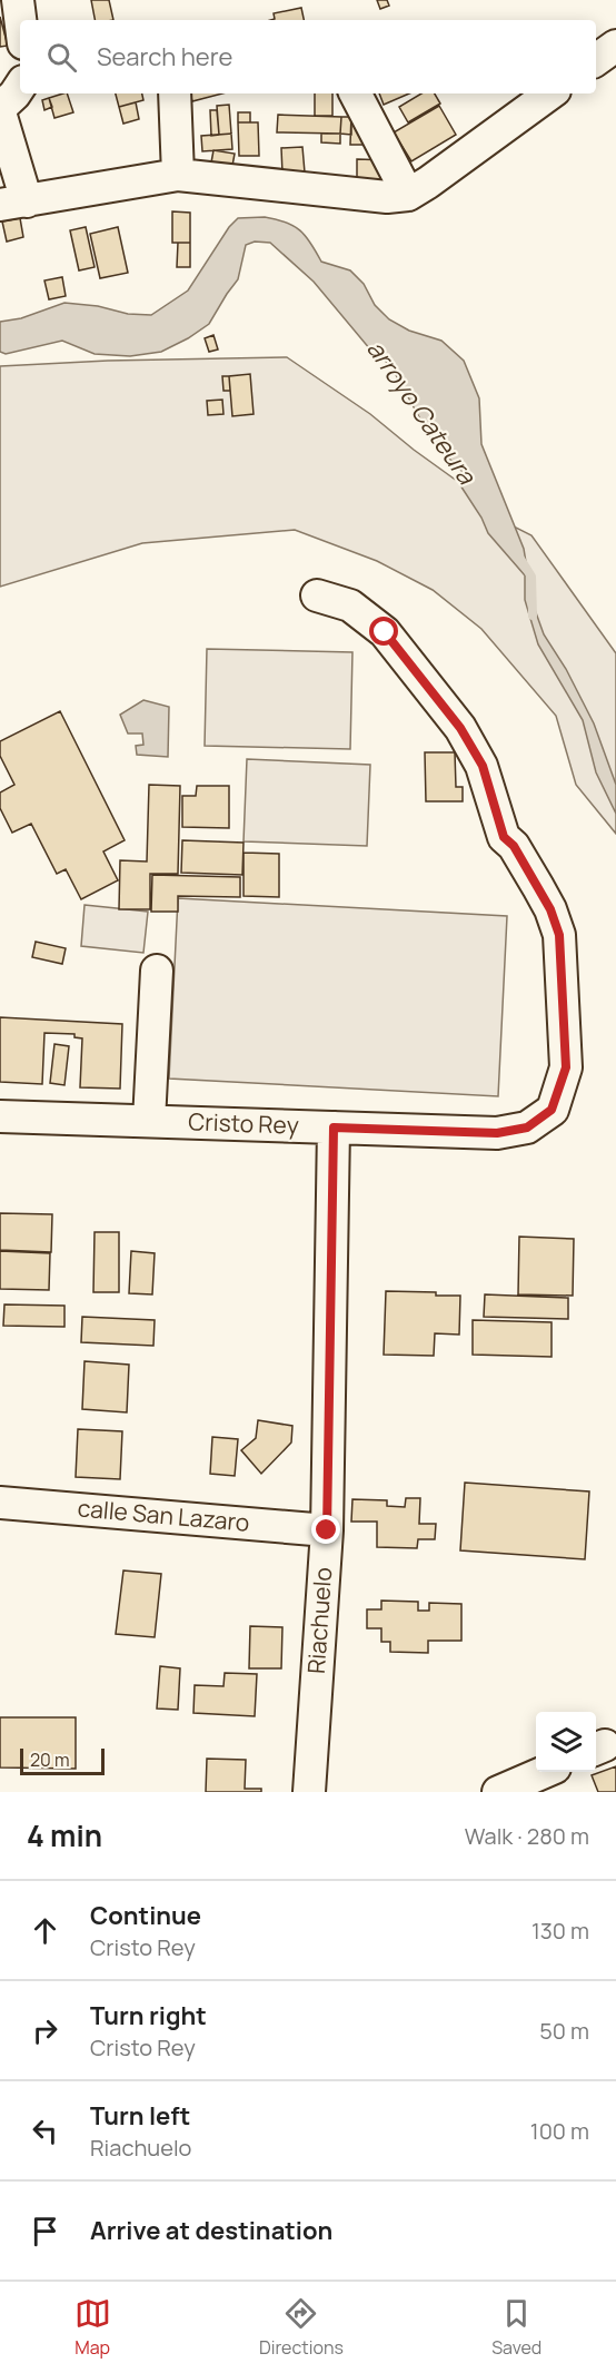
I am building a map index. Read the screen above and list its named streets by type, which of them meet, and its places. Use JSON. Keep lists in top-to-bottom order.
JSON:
{
  "streets": {
    "street": ["Cristo Rey", "calle San Lazaro", "Riachuelo"]
  },
  "crossings": [
    ["Cristo Rey", "Riachuelo"],
    ["calle San Lazaro", "Riachuelo"]
  ],
  "water": ["arroyo Cateura"],
  "scale_bar": "20 m",
  "page": {
    "search": "Search here",
    "scale": "20 m",
    "heading": ["4 min", "Walk · 280 m"],
    "list": [
      ["Continue", "Cristo Rey", "130 m"],
      ["Turn right", "Cristo Rey", "50 m"],
      ["Turn left", "Riachuelo", "100 m"],
      "Arrive at destination"
    ],
    "nav": ["Map", "Directions", "Saved"]
  }
}
